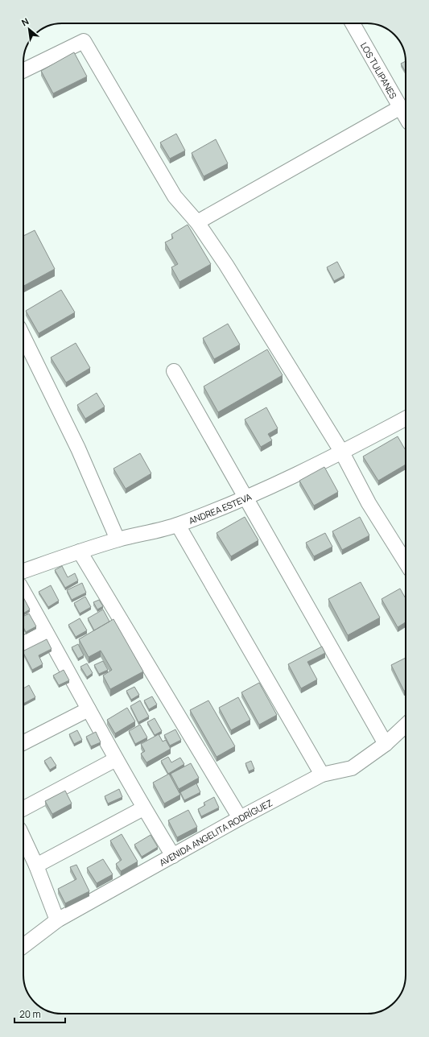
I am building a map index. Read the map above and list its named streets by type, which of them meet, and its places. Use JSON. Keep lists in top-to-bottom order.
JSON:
{
  "streets": {
    "street": ["LOS TULIPANES", "ANDREA ESTEVA", "AVENIDA ANGELITA RODRÍGUEZ"]
  },
  "scale_bar": "20 m",
  "north": "top left"
}
